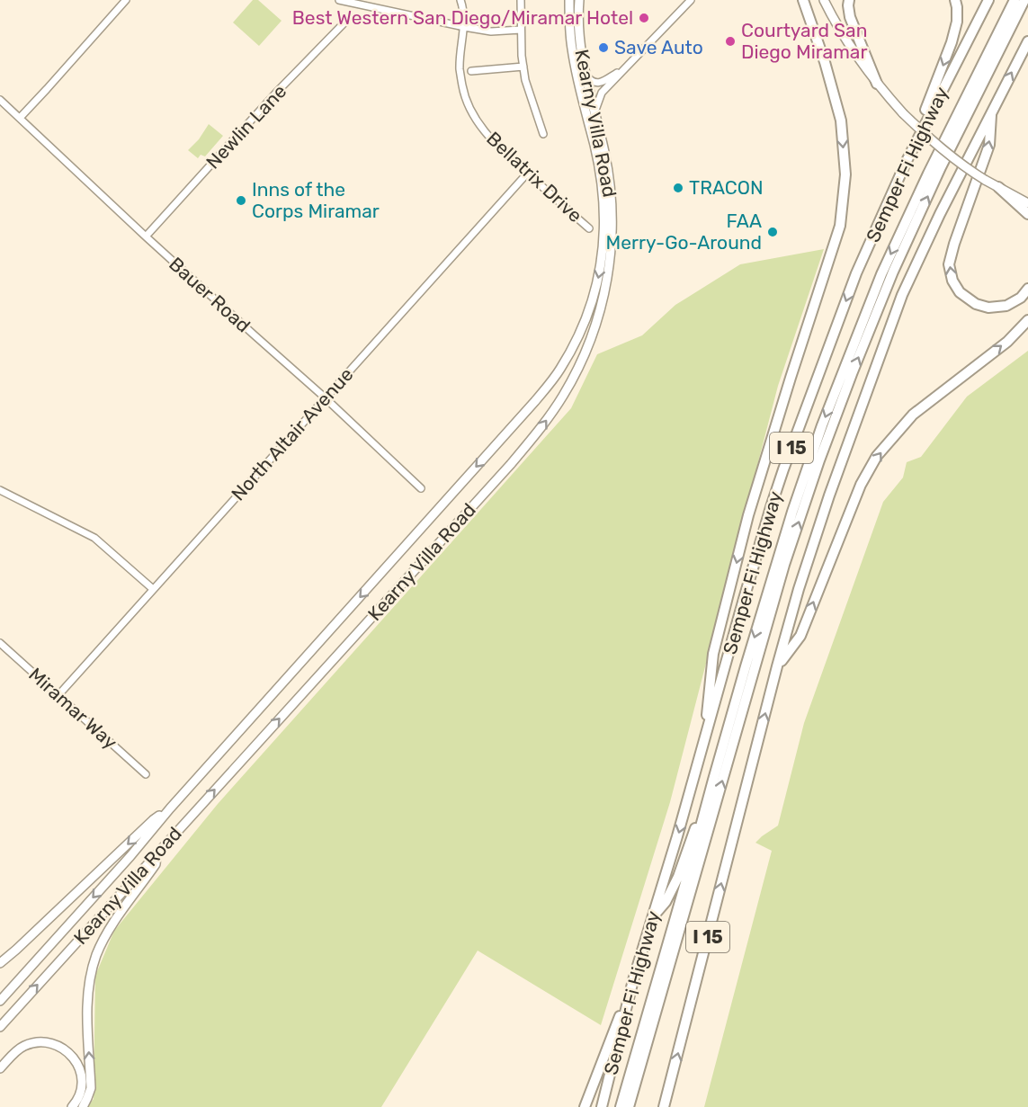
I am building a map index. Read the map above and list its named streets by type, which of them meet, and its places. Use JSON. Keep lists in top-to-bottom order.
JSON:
{
  "streets": {
    "highway": ["Semper Fi Highway", "I 15"],
    "main road": ["Kearny Villa Road"],
    "street": [
      "Newlin Lane",
      "Bellatrix Drive",
      "Bauer Road",
      "North Altair Avenue",
      "Miramar Way"
    ]
  },
  "crossings": [
    ["Newlin Lane", "Bauer Road"],
    ["Bellatrix Drive", "North Altair Avenue"],
    ["Bauer Road", "North Altair Avenue"],
    ["North Altair Avenue", "Miramar Way"]
  ],
  "places": [
    "Best Western San Diego/Miramar Hotel",
    "Courtyard San Diego Miramar",
    "Save Auto",
    "TRACON",
    "Inns of the Corps Miramar",
    "FAA Merry-Go-Around"
  ]
}
